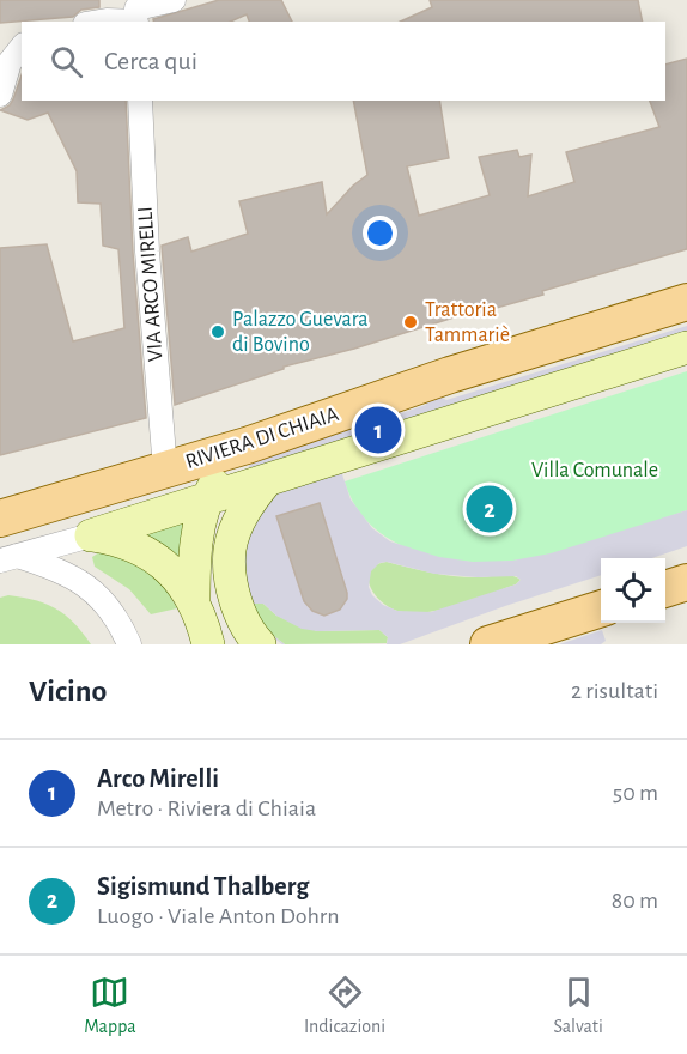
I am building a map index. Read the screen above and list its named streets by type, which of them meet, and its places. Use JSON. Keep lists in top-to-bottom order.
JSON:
{
  "streets": {
    "main road": ["RIVIERA DI CHIAIA"],
    "street": ["VIA ARCO MIRELLI"]
  },
  "crossings": [
    ["VIA ARCO MIRELLI", "RIVIERA DI CHIAIA"]
  ],
  "parks": ["Villa Comunale"],
  "places": ["Trattoria Tammariè", "Palazzo Guevara di Bovino"],
  "page": {
    "search": "Cerca qui",
    "pins": ["1", "2"],
    "heading": ["Vicino", "2 risultati"],
    "list": [
      {
        "mark": "1",
        "name": "Arco Mirelli",
        "note": "Metro · Riviera di Chiaia",
        "value": "50 m"
      },
      {
        "mark": "2",
        "name": "Sigismund Thalberg",
        "note": "Luogo · Viale Anton Dohrn",
        "value": "80 m"
      }
    ],
    "nav": ["Mappa", "Indicazioni", "Salvati"]
  }
}
